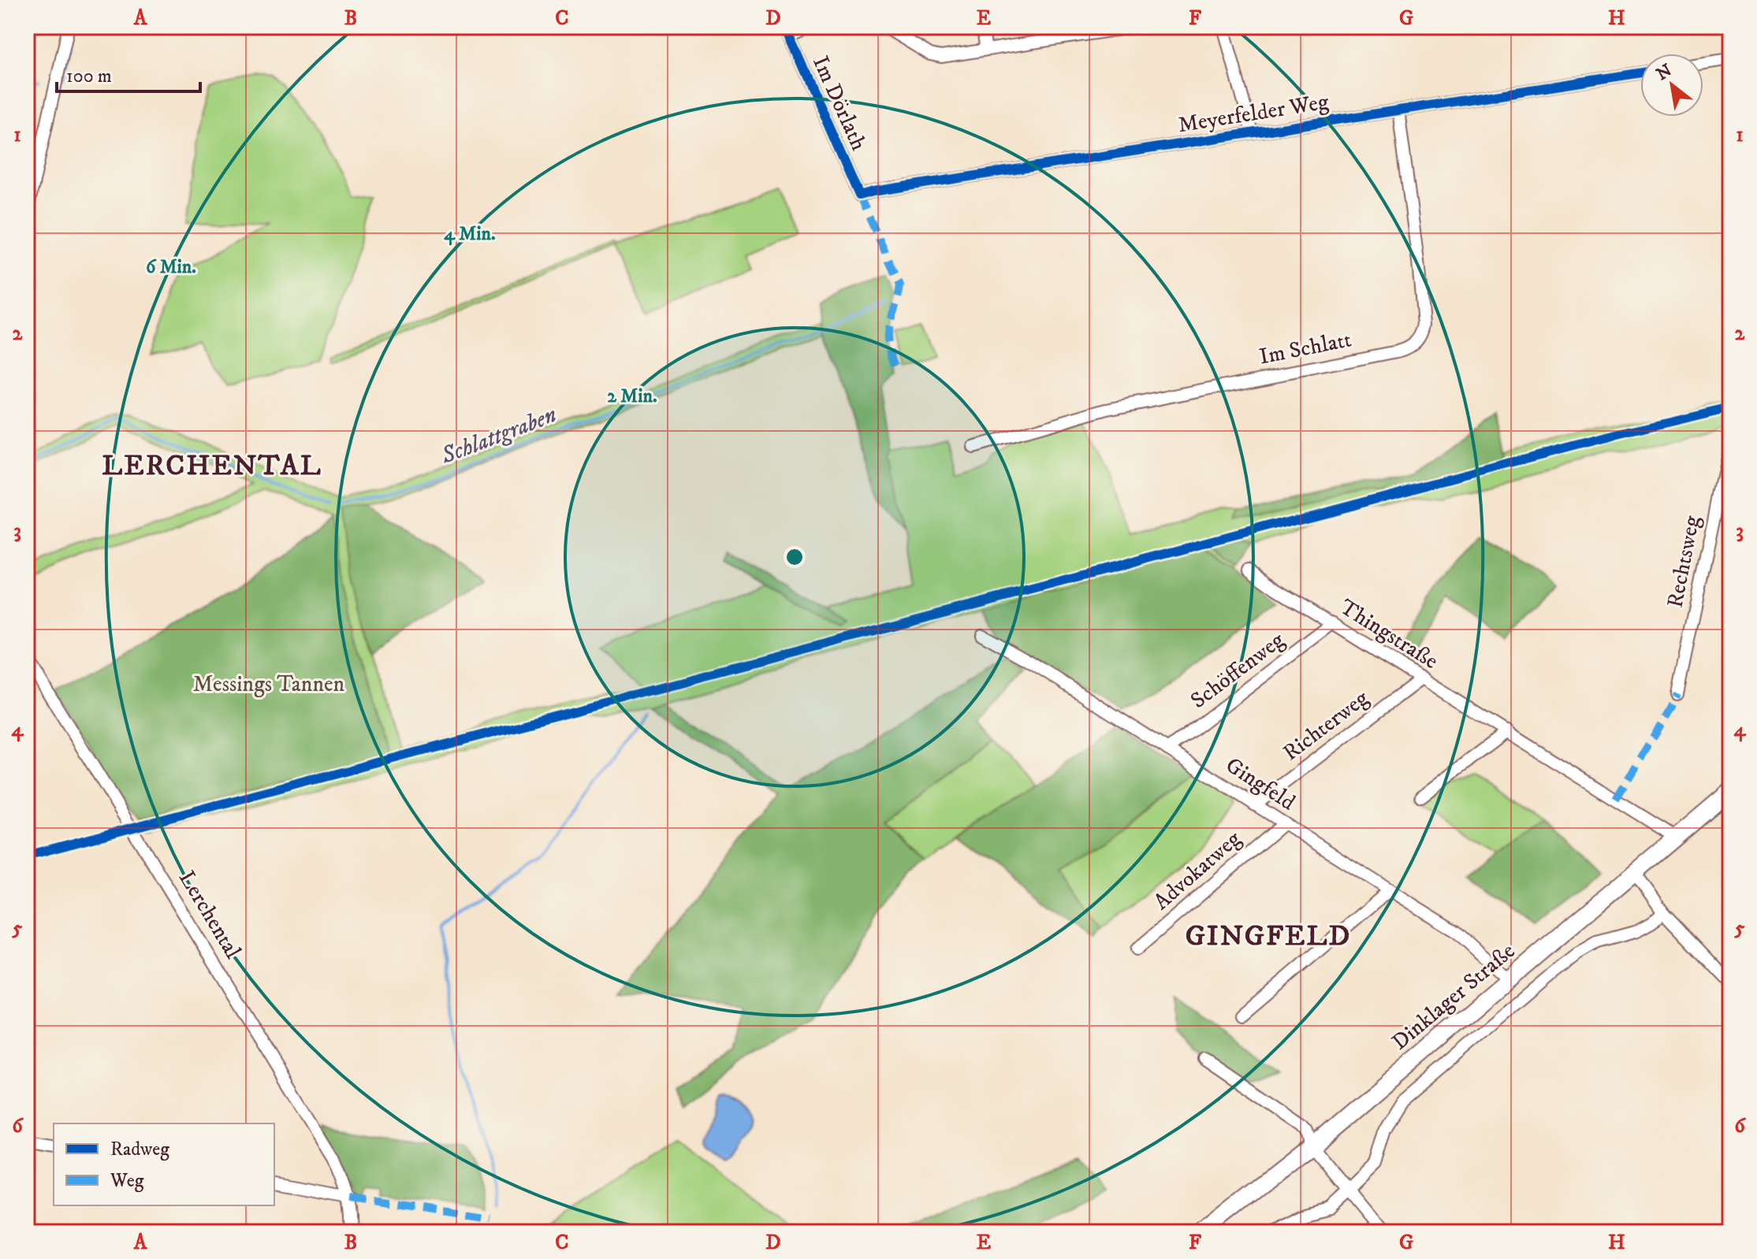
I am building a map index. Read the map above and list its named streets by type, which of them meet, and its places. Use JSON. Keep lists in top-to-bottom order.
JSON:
{
  "streets": {
    "main road": ["Dinklager Straße"],
    "street": [
      "Im Dörlath",
      "Meyerfelder Weg",
      "Im Schlatt",
      "Rechtsweg",
      "Thingstraße",
      "Schöffenweg",
      "Richterweg",
      "Gingfeld",
      "Advokatweg",
      "Lerchental"
    ]
  },
  "crossings": [
    ["Im Dörlath", "Meyerfelder Weg"],
    ["Meyerfelder Weg", "Im Schlatt"],
    ["Thingstraße", "Schöffenweg"],
    ["Thingstraße", "Richterweg"],
    ["Thingstraße", "Dinklager Straße"],
    ["Schöffenweg", "Gingfeld"],
    ["Richterweg", "Gingfeld"],
    ["Gingfeld", "Advokatweg"],
    ["Gingfeld", "Dinklager Straße"]
  ],
  "districts": ["LERCHENTAL", "GINGFELD"],
  "water": ["Schlattgraben"],
  "parks": ["Messings Tannen"],
  "legend": ["Radweg", "Weg"],
  "scale_bar": "100 m",
  "north": "top left",
  "grid": {
    "columns": [
      "A",
      "B",
      "C",
      "D",
      "E",
      "F",
      "G",
      "H"
    ],
    "rows": [
      "1",
      "2",
      "3",
      "4",
      "5",
      "6"
    ]
  },
  "rings": ["4 Min.", "6 Min.", "2 Min."]
}
